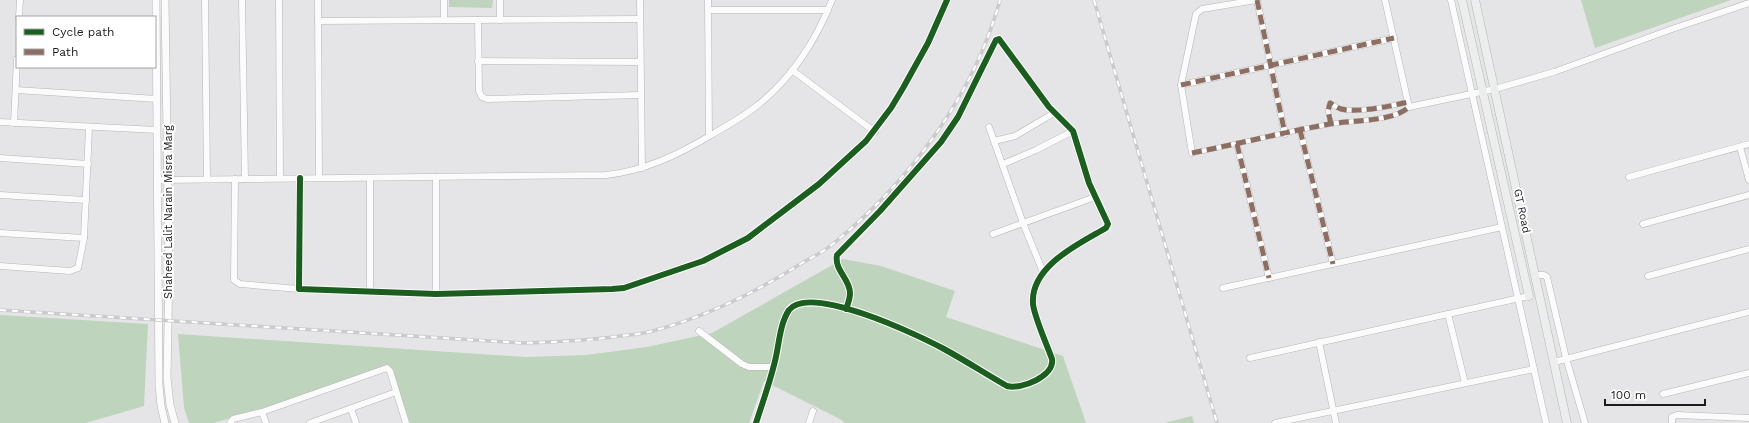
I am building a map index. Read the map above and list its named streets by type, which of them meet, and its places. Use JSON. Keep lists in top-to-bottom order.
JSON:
{
  "streets": {
    "main road": ["GT Road"],
    "street": ["Shaheed Lalit Narain Misra Marg"]
  },
  "legend": ["Cycle path", "Path"],
  "scale_bar": "100 m"
}
